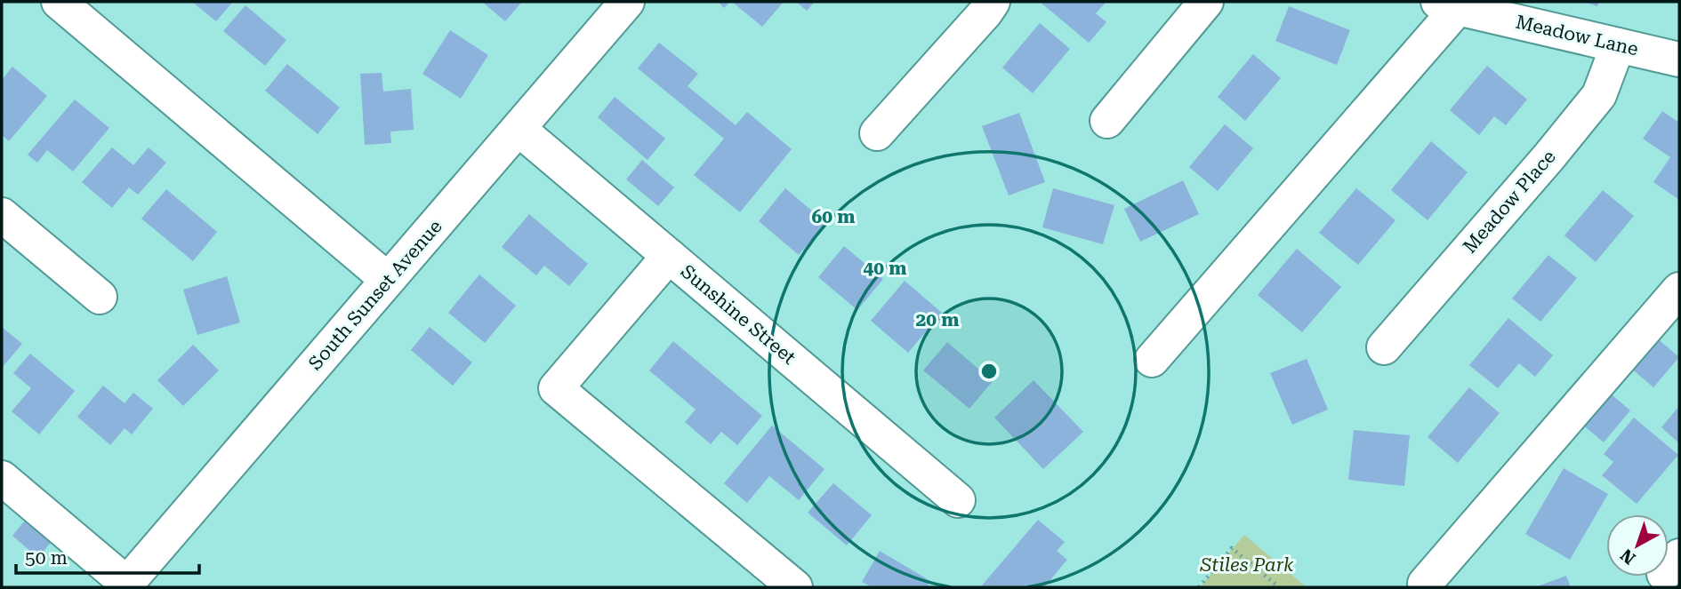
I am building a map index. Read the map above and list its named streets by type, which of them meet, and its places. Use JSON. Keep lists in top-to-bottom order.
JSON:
{
  "streets": {
    "street": [
      "Meadow Lane",
      "Meadow Place",
      "South Sunset Avenue",
      "Sunshine Street"
    ]
  },
  "crossings": [
    ["Meadow Lane", "Meadow Place"],
    ["South Sunset Avenue", "Sunshine Street"]
  ],
  "parks": ["Stiles Park"],
  "scale_bar": "50 m",
  "north": "bottom left",
  "rings": ["60 m", "40 m", "20 m"]
}
